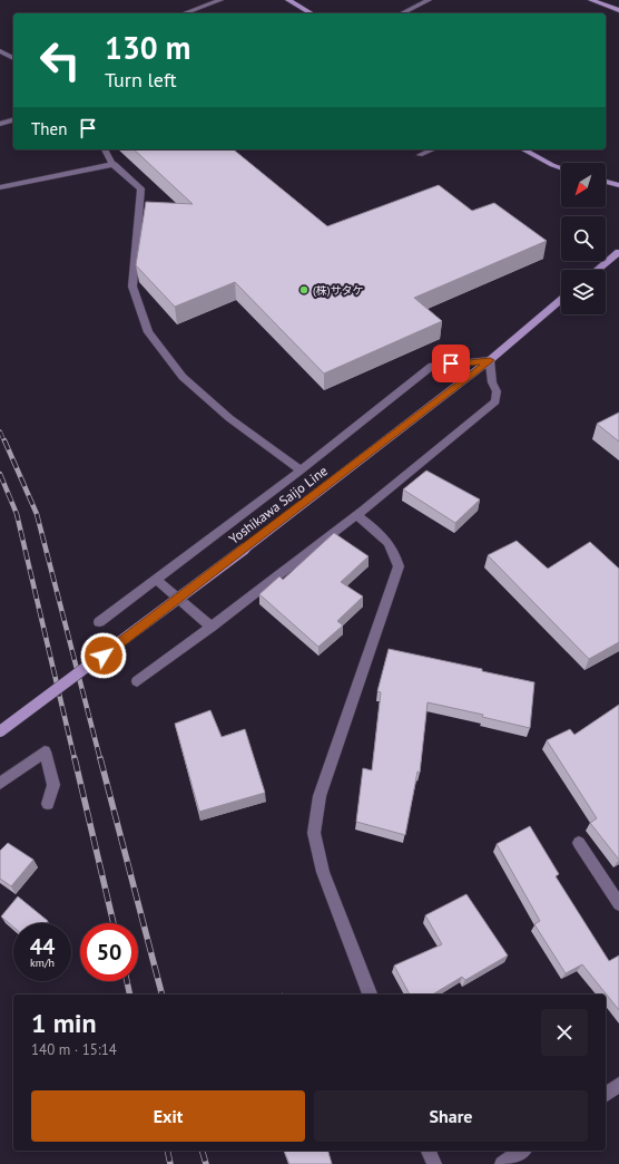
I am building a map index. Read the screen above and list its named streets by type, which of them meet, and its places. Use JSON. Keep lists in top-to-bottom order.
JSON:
{
  "streets": {
    "main road": ["Yoshikawa Saijo Line"]
  },
  "places": ["(株)サタケ"],
  "north": "bottom left",
  "page": {
    "turn": ["130 m", "Turn left"],
    "then": "Then",
    "speed": "44 km/h",
    "limit": "50",
    "heading": ["1 min", "140 m · 15:14"],
    "buttons": ["Exit", "Share"]
  }
}
